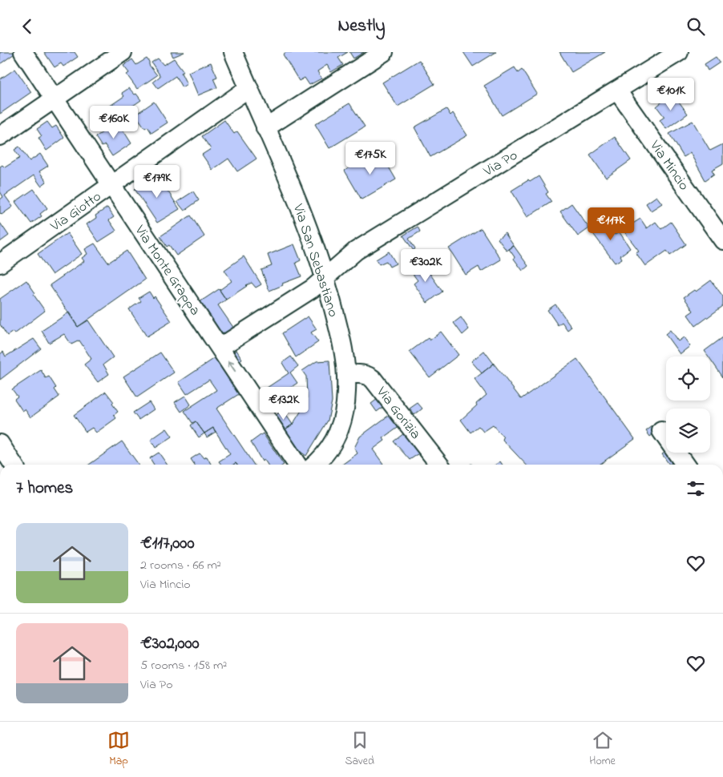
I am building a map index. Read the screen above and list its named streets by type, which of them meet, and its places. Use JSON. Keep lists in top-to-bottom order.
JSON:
{
  "streets": {
    "street": [
      "Via Po",
      "Via Mincio",
      "Via Giotto",
      "Via San Sebastiano",
      "Via Monte Grappa",
      "Via Gorizia"
    ]
  },
  "crossings": [
    ["Via Po", "Via Mincio"],
    ["Via Po", "Via San Sebastiano"],
    ["Via Po", "Via Monte Grappa"],
    ["Via Giotto", "Via San Sebastiano"],
    ["Via Giotto", "Via Monte Grappa"],
    ["Via San Sebastiano", "Via Gorizia"]
  ],
  "page": {
    "header": "Nestly",
    "price": [
      "€101K",
      "€160K",
      "€175K",
      "€179K",
      "€117K",
      "€302K",
      "€132K"
    ],
    "heading": "7 homes",
    "list": [
      {
        "name": "€117,000",
        "note": "2 rooms · 66 m² · Via Mincio"
      },
      {
        "name": "€302,000",
        "note": "5 rooms · 158 m² · Via Po"
      }
    ],
    "tabs": ["Map", "Saved", "Home"]
  }
}
